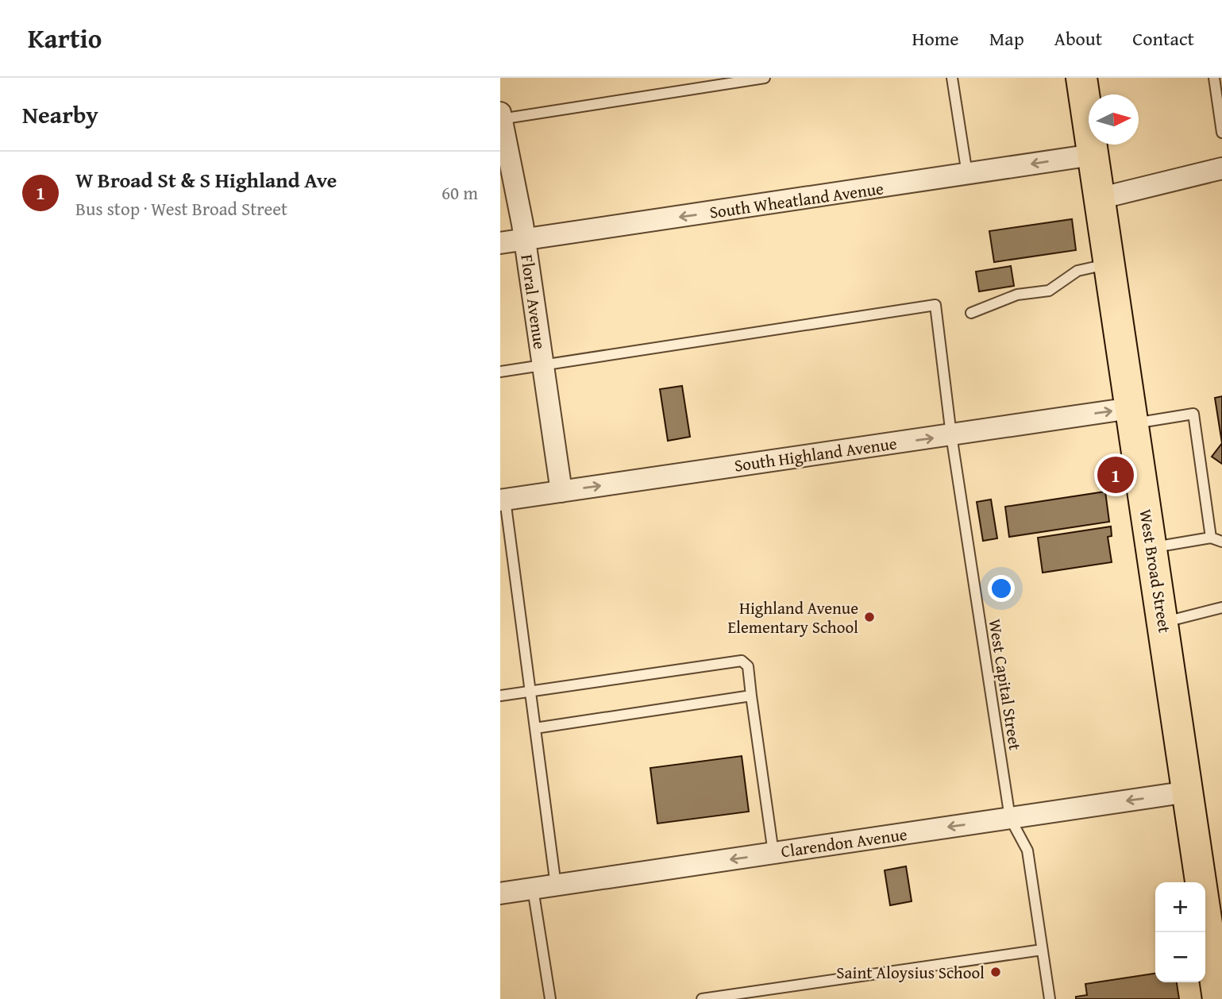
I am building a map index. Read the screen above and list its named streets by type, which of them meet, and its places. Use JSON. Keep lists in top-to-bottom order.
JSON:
{
  "streets": {
    "main road": ["West Broad Street"],
    "street": [
      "South Wheatland Avenue",
      "Floral Avenue",
      "South Highland Avenue",
      "Clarendon Avenue"
    ],
    "lane": ["West Capital Street"]
  },
  "crossings": [
    ["South Wheatland Avenue", "Floral Avenue"],
    ["South Wheatland Avenue", "West Broad Street"],
    ["Floral Avenue", "South Highland Avenue"],
    ["Floral Avenue", "West Capital Street"],
    ["South Highland Avenue", "West Broad Street"],
    ["South Highland Avenue", "West Capital Street"],
    ["West Broad Street", "Clarendon Avenue"],
    ["West Capital Street", "Clarendon Avenue"]
  ],
  "one_way": ["South Wheatland Avenue", "South Highland Avenue", "Clarendon Avenue"],
  "places": ["Highland Avenue Elementary School", "Saint Aloysius School"],
  "north": "right",
  "page": {
    "header": "Kartio",
    "nav": [
      "Home",
      "Map",
      "About",
      "Contact"
    ],
    "heading": "Nearby",
    "list": [
      {
        "mark": "1",
        "name": "W Broad St & S Highland Ave",
        "note": "Bus stop · West Broad Street",
        "value": "60 m"
      }
    ],
    "pins": "1",
    "map_buttons": ["+", "−"]
  }
}
